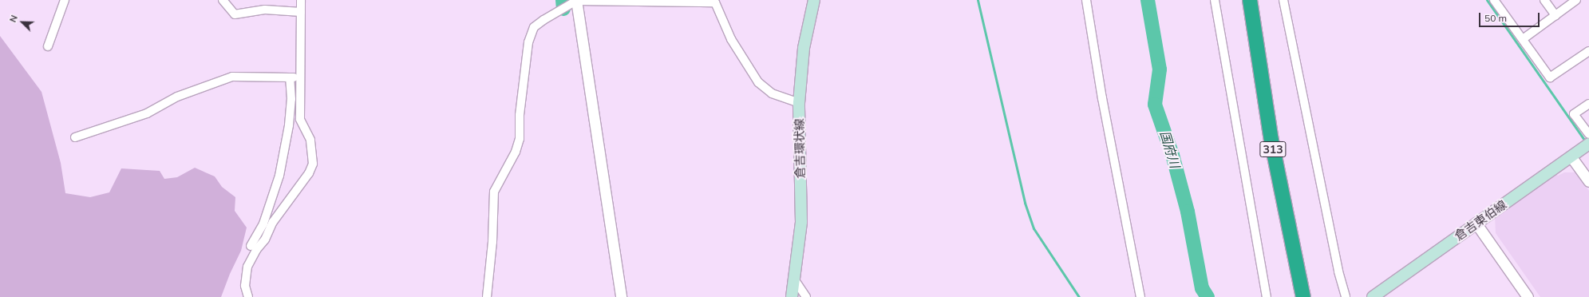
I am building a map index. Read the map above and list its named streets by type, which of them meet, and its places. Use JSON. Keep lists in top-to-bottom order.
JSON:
{
  "streets": {
    "highway": ["313"],
    "main road": ["倉吉環状線", "倉吉東伯線"]
  },
  "water": ["国府川"],
  "scale_bar": "50 m",
  "north": "top left"
}
